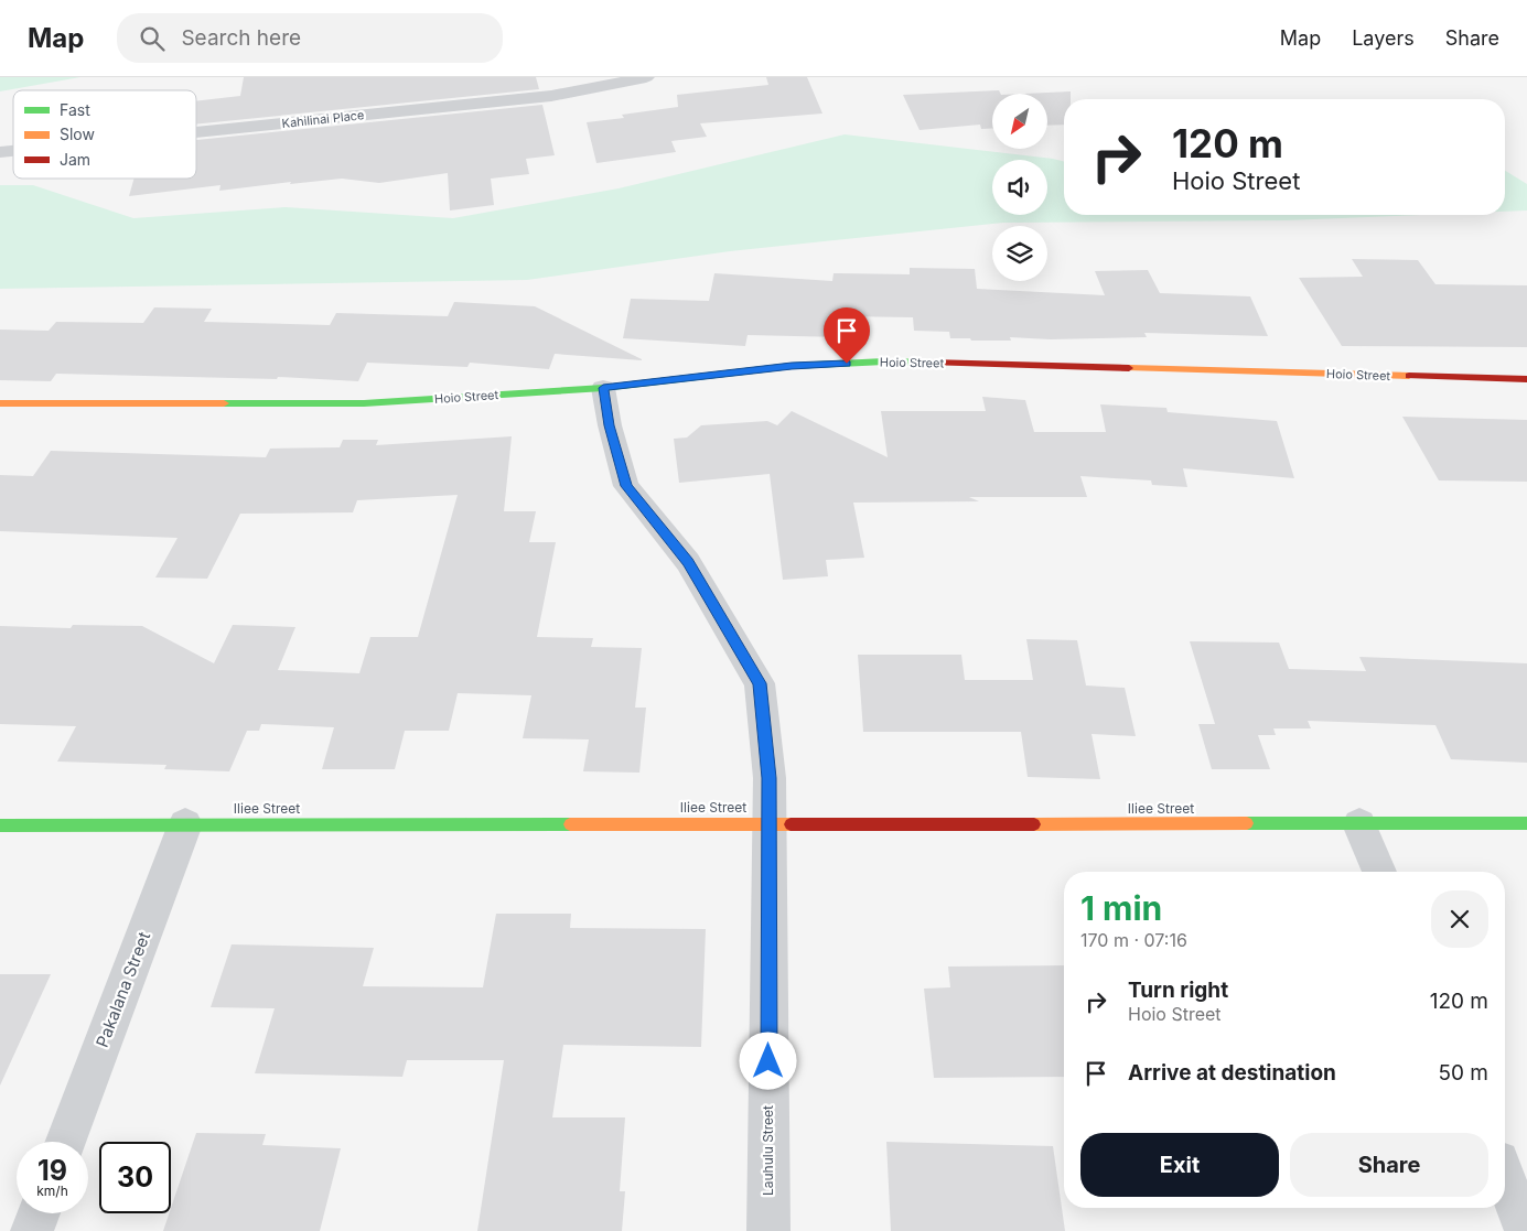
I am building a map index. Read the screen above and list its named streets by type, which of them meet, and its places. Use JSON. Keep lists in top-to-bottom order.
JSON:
{
  "streets": {
    "street": [
      "Kahilinai Place",
      "Hoio Street",
      "Iliee Street",
      "Pakalana Street",
      "Lauhulu Street"
    ]
  },
  "crossings": [
    ["Hoio Street", "Lauhulu Street"],
    ["Iliee Street", "Pakalana Street"],
    ["Iliee Street", "Lauhulu Street"]
  ],
  "legend": ["Fast", "Slow", "Jam"],
  "north": "bottom left",
  "page": {
    "header": "Map",
    "search": "Search here",
    "nav": ["Map", "Layers", "Share"],
    "turn": ["120 m", "Hoio Street"],
    "heading": ["1 min", "170 m · 07:16"],
    "list": [
      {
        "name": "Turn right",
        "note": "Hoio Street",
        "value": "120 m"
      },
      {
        "name": "Arrive at destination",
        "value": "50 m"
      }
    ],
    "buttons": ["Exit", "Share"],
    "speed": "19 km/h",
    "limit": "30"
  }
}
